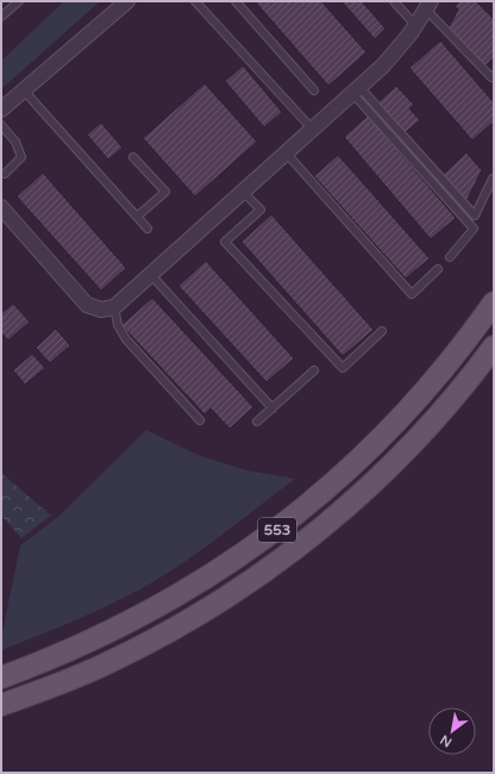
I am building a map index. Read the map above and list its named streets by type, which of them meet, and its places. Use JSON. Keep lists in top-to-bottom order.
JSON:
{
  "streets": {
    "main road": ["553"]
  },
  "north": "bottom left"
}
